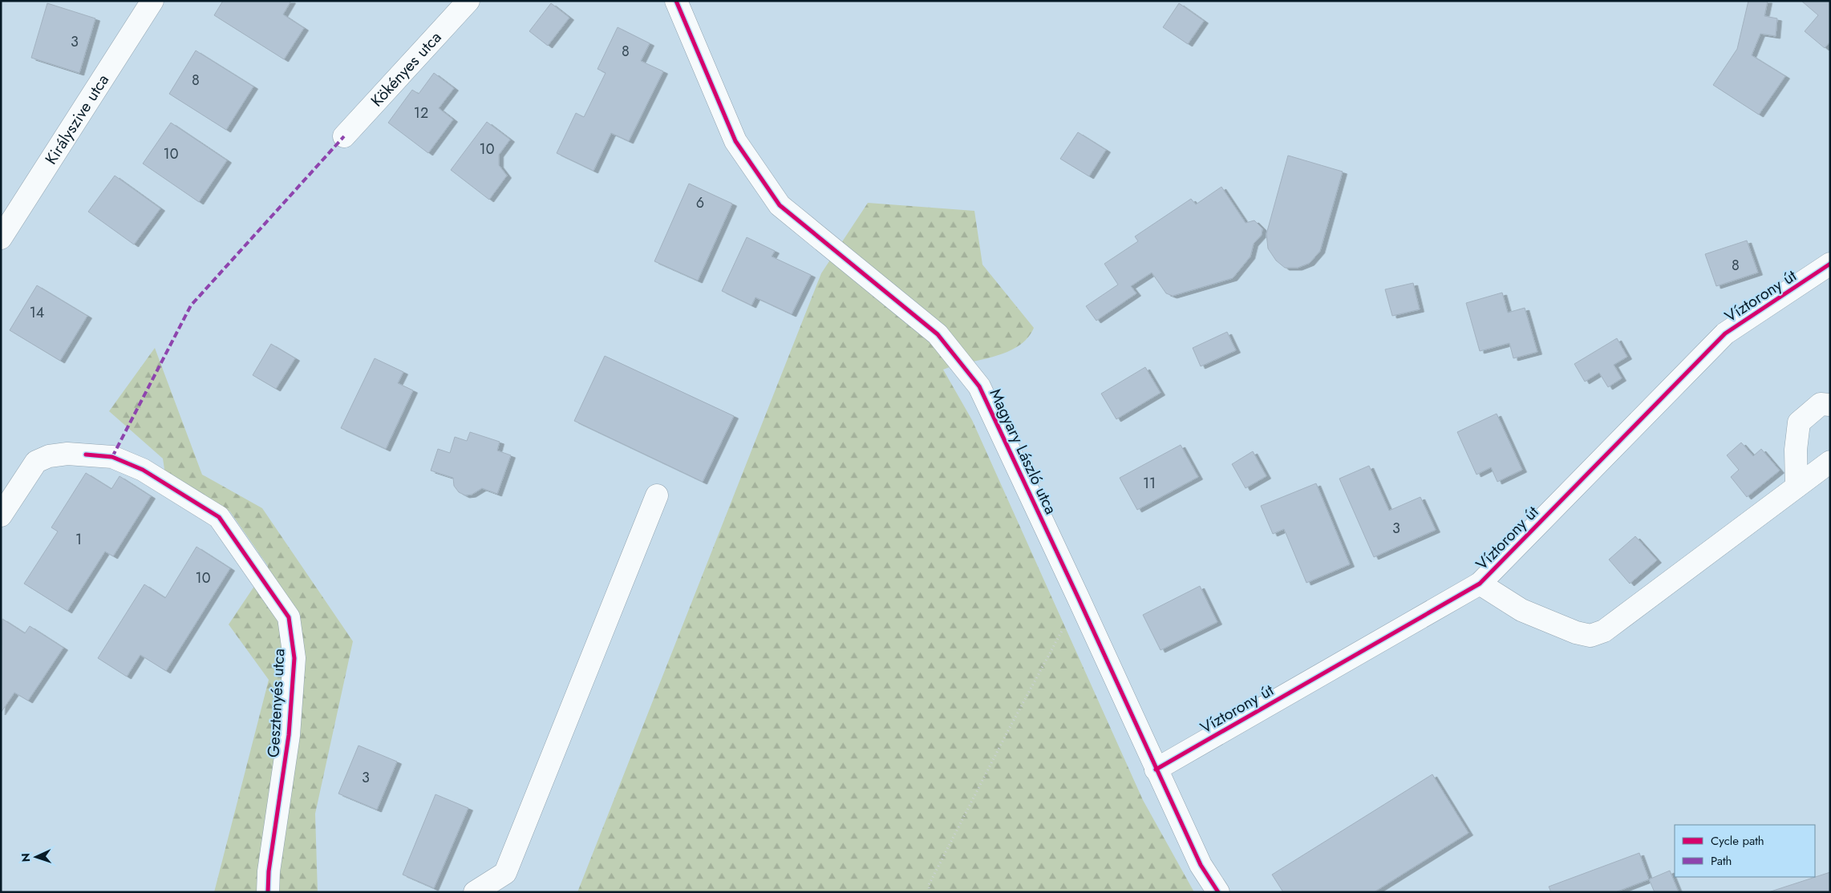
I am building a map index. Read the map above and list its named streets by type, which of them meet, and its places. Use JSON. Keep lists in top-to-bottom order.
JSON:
{
  "streets": {
    "street": [
      "Kökényes utca",
      "Királyszive utca",
      "Víztorony út",
      "Magyary László utca",
      "Gesztenyés utca"
    ]
  },
  "crossings": [
    ["Víztorony út", "Magyary László utca"]
  ],
  "house_numbers": [
    "3",
    "8",
    "8",
    "12",
    "10",
    "10",
    "6",
    "8",
    "14",
    "11",
    "3",
    "1",
    "10",
    "3"
  ],
  "legend": ["Cycle path", "Path"],
  "north": "left"
}
